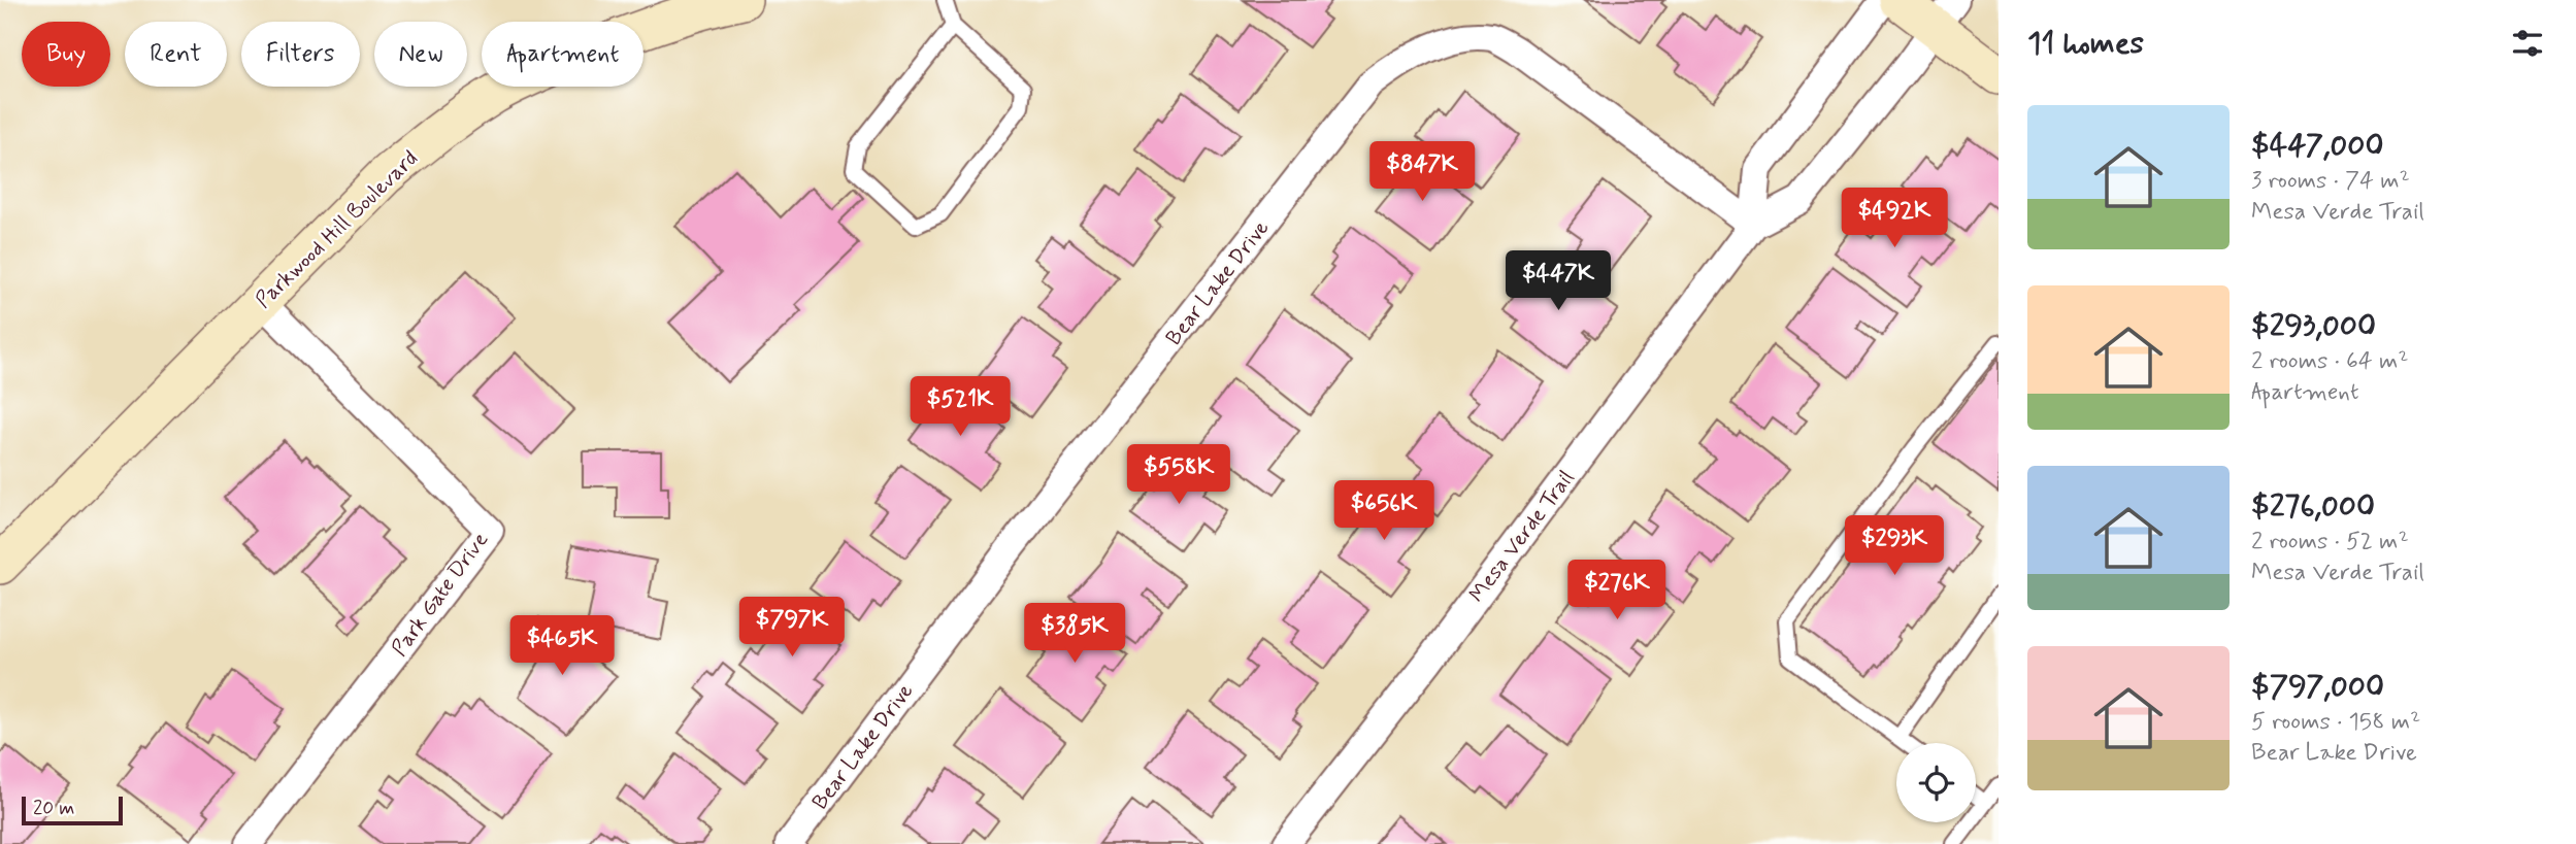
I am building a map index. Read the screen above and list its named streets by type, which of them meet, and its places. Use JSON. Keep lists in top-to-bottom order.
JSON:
{
  "streets": {
    "street": [
      "Parkwood Hill Boulevard",
      "Bear Lake Drive",
      "Mesa Verde Trail",
      "Park Gate Drive"
    ]
  },
  "crossings": [
    ["Parkwood Hill Boulevard", "Park Gate Drive"],
    ["Bear Lake Drive", "Mesa Verde Trail"]
  ],
  "scale_bar": "20 m",
  "page": {
    "heading": "11 homes",
    "chip": [
      "Buy",
      "Rent",
      "Filters",
      "New",
      "Apartment"
    ],
    "list": [
      {
        "name": "$447,000",
        "note": "3 rooms · 74 m² · Mesa Verde Trail"
      },
      {
        "name": "$293,000",
        "note": "2 rooms · 64 m² · Apartment"
      },
      {
        "name": "$276,000",
        "note": "2 rooms · 52 m² · Mesa Verde Trail"
      },
      {
        "name": "$797,000",
        "note": "5 rooms · 158 m² · Bear Lake Drive"
      }
    ],
    "price": [
      "$847K",
      "$492K",
      "$447K",
      "$521K",
      "$558K",
      "$656K",
      "$293K",
      "$276K",
      "$797K",
      "$385K",
      "$465K"
    ],
    "scale": "20 m"
  }
}
